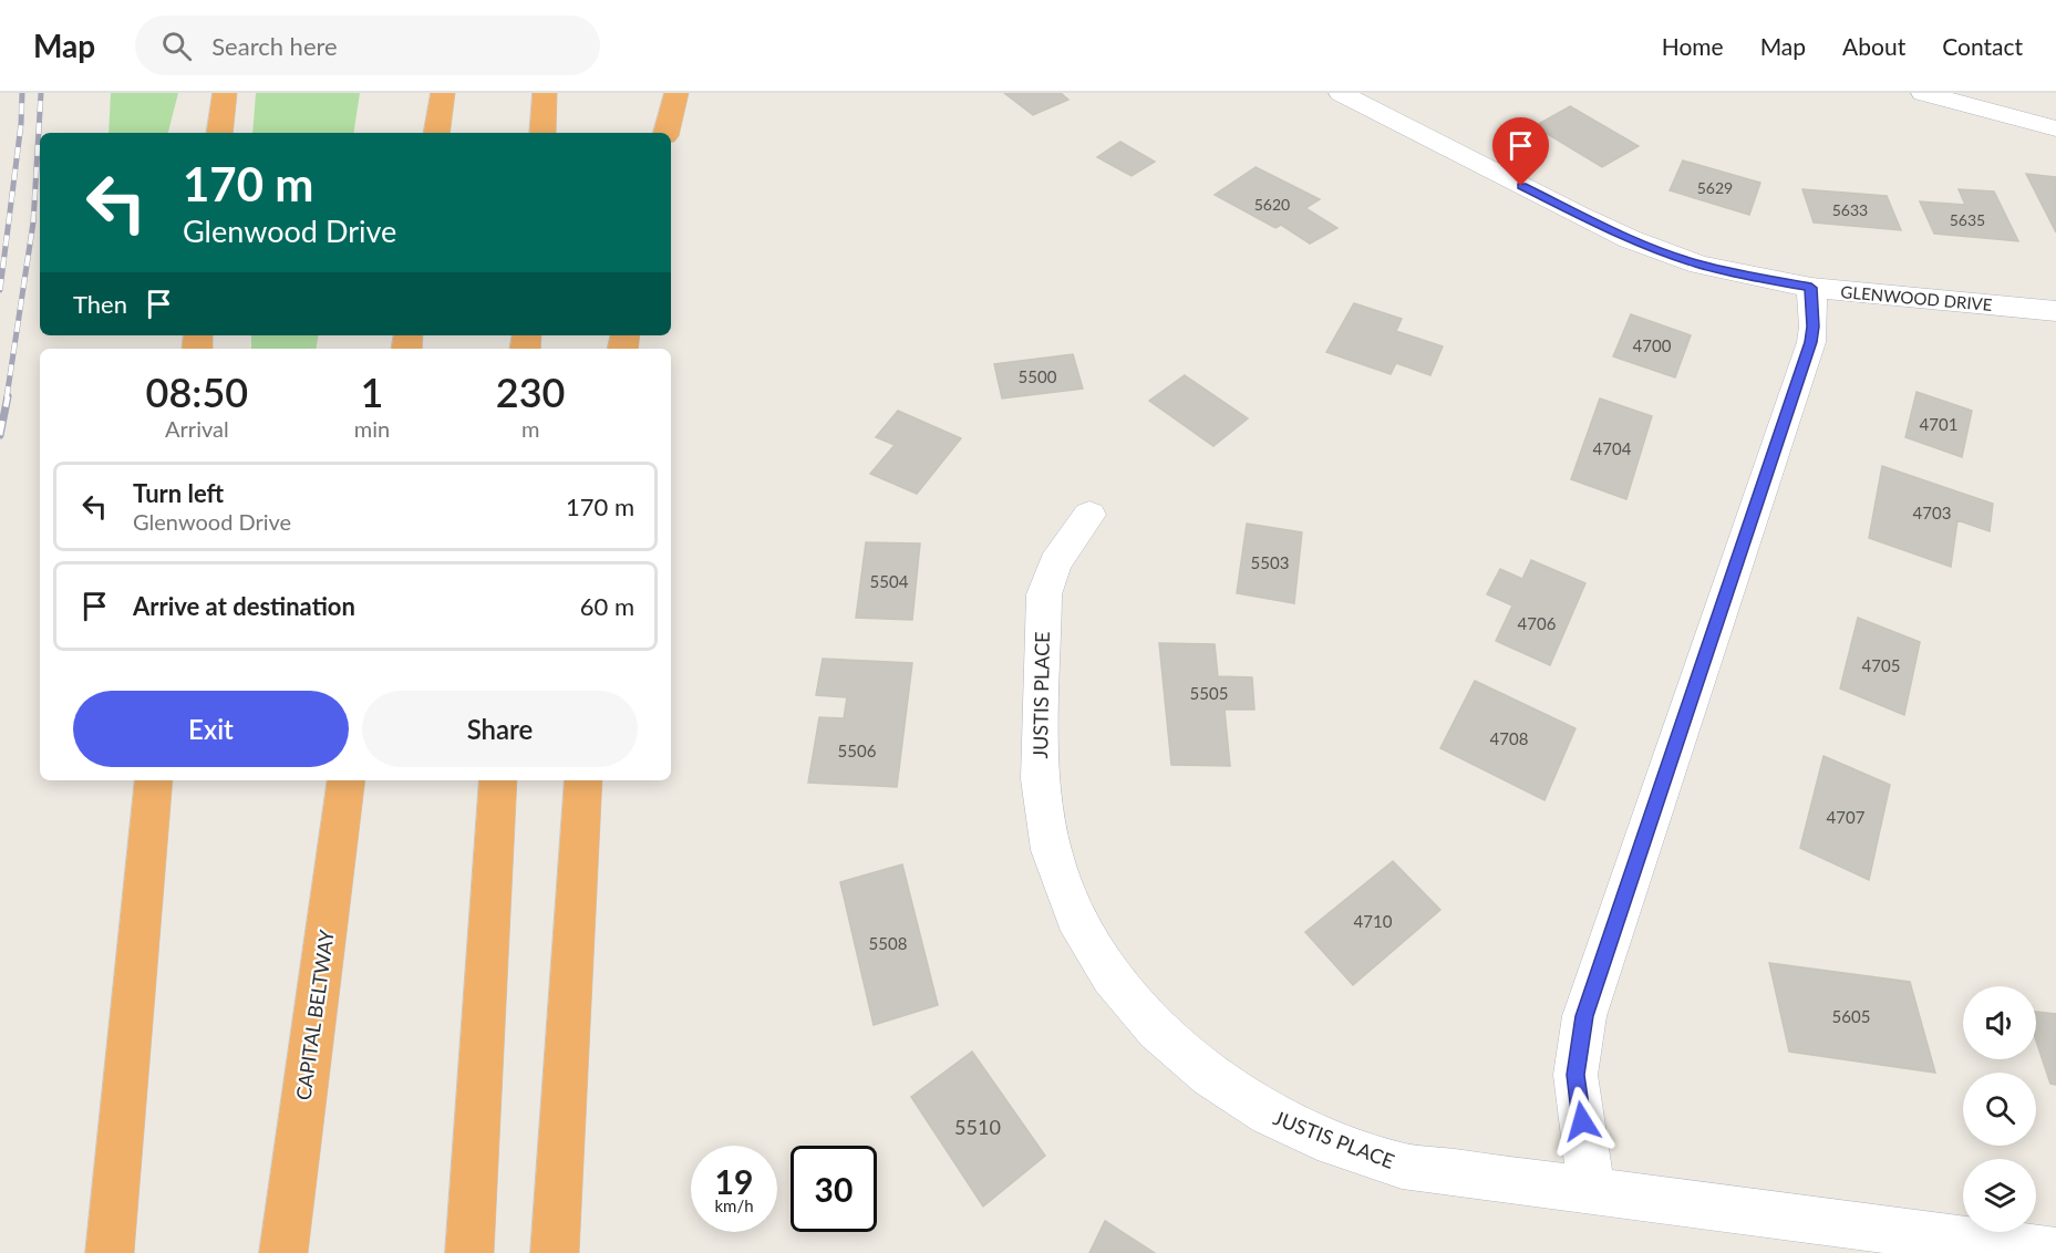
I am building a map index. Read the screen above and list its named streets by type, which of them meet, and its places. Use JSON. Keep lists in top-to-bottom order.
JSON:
{
  "streets": {
    "highway": ["CAPITAL BELTWAY"],
    "street": ["GLENWOOD DRIVE", "JUSTIS PLACE"]
  },
  "house_numbers": [
    "5629",
    "5620",
    "5633",
    "5635",
    "4700",
    "5500",
    "4701",
    "4704",
    "4703",
    "5503",
    "5504",
    "4706",
    "4705",
    "5505",
    "4708",
    "5506",
    "4707",
    "4710",
    "5508",
    "5605",
    "5510"
  ],
  "page": {
    "header": "Map",
    "search": "Search here",
    "nav": [
      "Home",
      "Map",
      "About",
      "Contact"
    ],
    "turn": ["170 m", "Glenwood Drive"],
    "then": "Then",
    "eta": [
      "08:50",
      "Arrival",
      "1",
      "min",
      "230",
      "m"
    ],
    "list": [
      {
        "name": "Turn left",
        "note": "Glenwood Drive",
        "value": "170 m"
      },
      {
        "name": "Arrive at destination",
        "value": "60 m"
      }
    ],
    "buttons": ["Exit", "Share"],
    "speed": "19 km/h",
    "limit": "30"
  }
}
